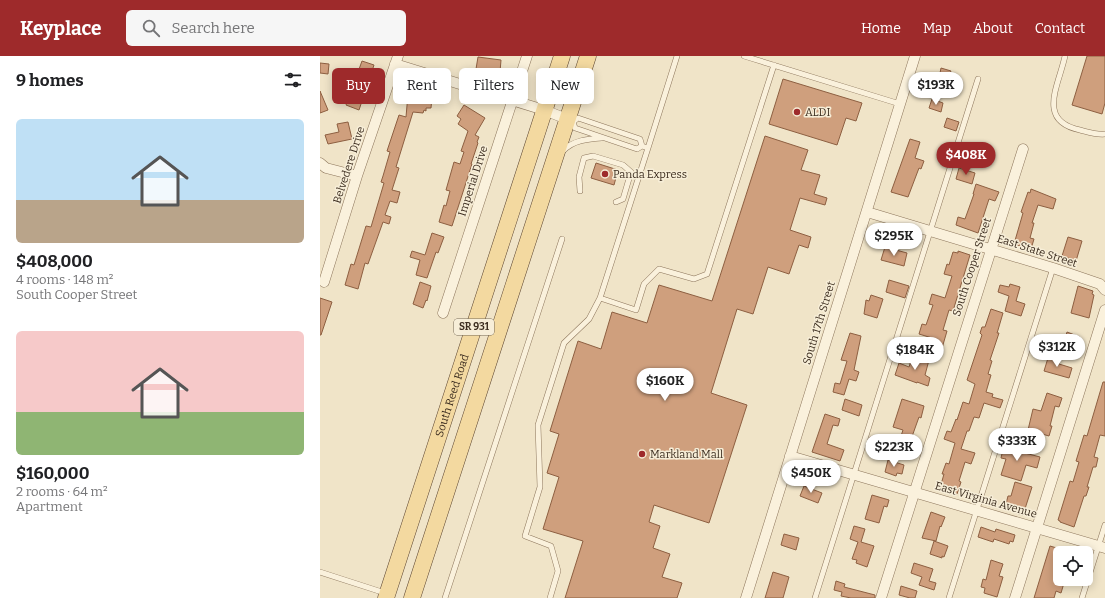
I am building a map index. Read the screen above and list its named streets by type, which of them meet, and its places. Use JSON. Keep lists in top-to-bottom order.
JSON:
{
  "streets": {
    "main road": ["SR 931", "South Reed Road"],
    "street": [
      "Belvedere Drive",
      "Imperial Drive",
      "East State Street",
      "South Cooper Street",
      "South 17th Street",
      "East Virginia Avenue"
    ]
  },
  "crossings": [
    ["East State Street", "South Cooper Street"],
    ["East State Street", "South 17th Street"],
    ["South Cooper Street", "East Virginia Avenue"],
    ["South 17th Street", "East Virginia Avenue"]
  ],
  "places": ["ALDI", "Panda Express", "Markland Mall"],
  "page": {
    "header": "Keyplace",
    "search": "Search here",
    "nav": [
      "Home",
      "Map",
      "About",
      "Contact"
    ],
    "heading": "9 homes",
    "chip": [
      "Buy",
      "Rent",
      "Filters",
      "New"
    ],
    "price": [
      "$193K",
      "$408K",
      "$295K",
      "$312K",
      "$184K",
      "$160K",
      "$333K",
      "$223K",
      "$450K"
    ],
    "list": [
      {
        "name": "$408,000",
        "note": "4 rooms · 148 m² · South Cooper Street"
      },
      {
        "name": "$160,000",
        "note": "2 rooms · 64 m² · Apartment"
      }
    ]
  }
}
